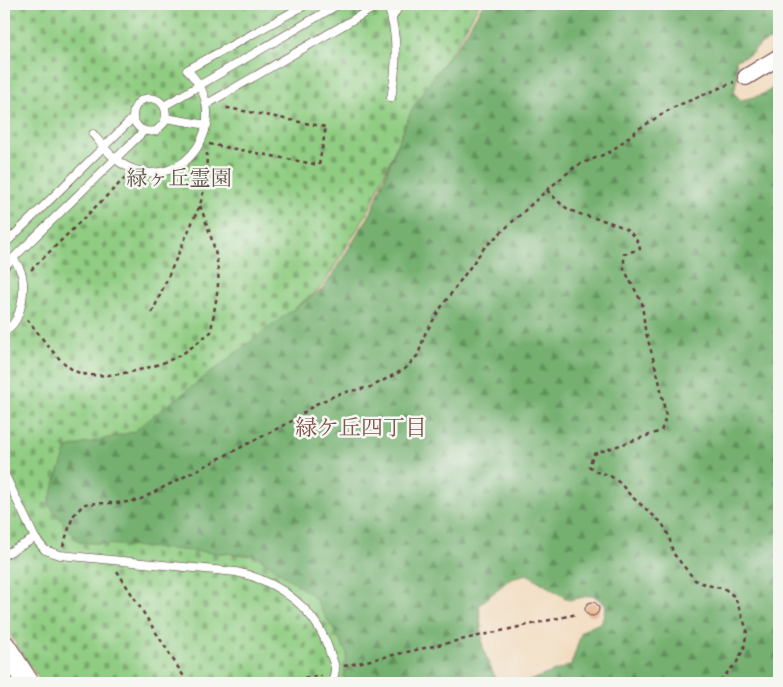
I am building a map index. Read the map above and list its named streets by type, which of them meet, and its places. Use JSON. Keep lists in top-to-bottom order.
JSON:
{
  "districts": ["緑ケ丘四丁目"],
  "parks": ["緑ヶ丘霊園"]
}
